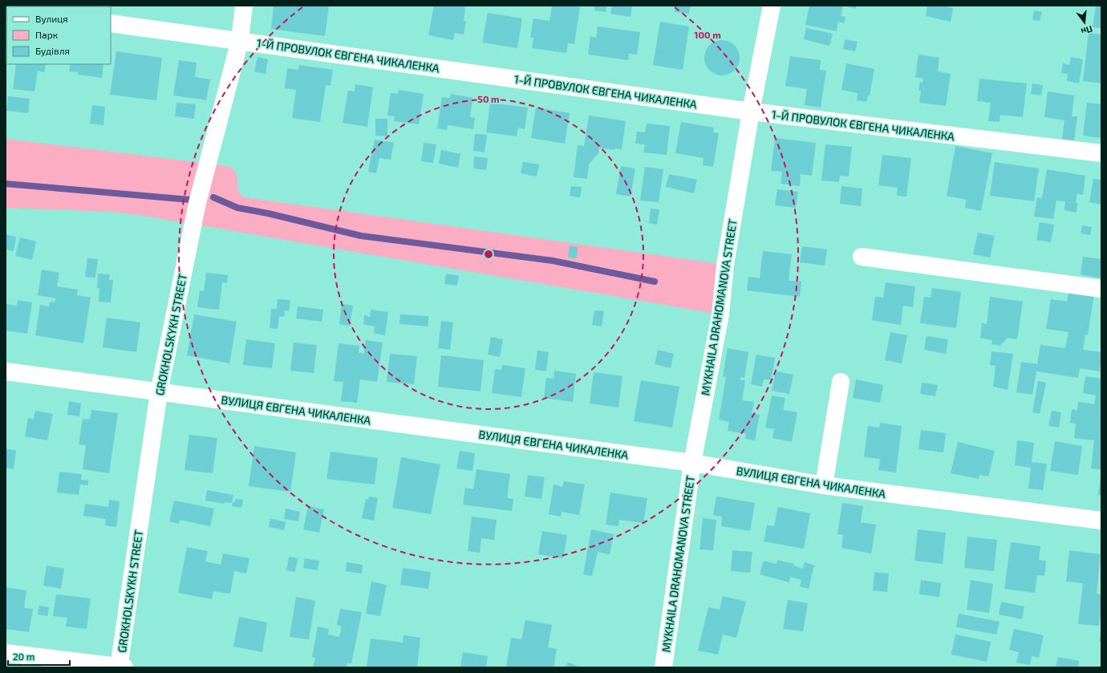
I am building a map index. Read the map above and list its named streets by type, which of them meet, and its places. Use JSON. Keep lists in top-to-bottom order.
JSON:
{
  "streets": {
    "street": [
      "1-Й ПРОВУЛОК ЄВГЕНА ЧИКАЛЕНКА",
      "MYKHAILA DRAHOMANOVA STREET",
      "GROKHOLSKYKH STREET",
      "ВУЛИЦЯ ЄВГЕНА ЧИКАЛЕНКА"
    ]
  },
  "crossings": [
    ["1-Й ПРОВУЛОК ЄВГЕНА ЧИКАЛЕНКА", "MYKHAILA DRAHOMANOVA STREET"],
    ["1-Й ПРОВУЛОК ЄВГЕНА ЧИКАЛЕНКА", "GROKHOLSKYKH STREET"],
    ["MYKHAILA DRAHOMANOVA STREET", "ВУЛИЦЯ ЄВГЕНА ЧИКАЛЕНКА"],
    ["GROKHOLSKYKH STREET", "ВУЛИЦЯ ЄВГЕНА ЧИКАЛЕНКА"]
  ],
  "legend": ["Вулиця", "Парк", "Будівля"],
  "scale_bar": "20 m",
  "north": "bottom",
  "rings": ["100 m", "50 m"]
}
